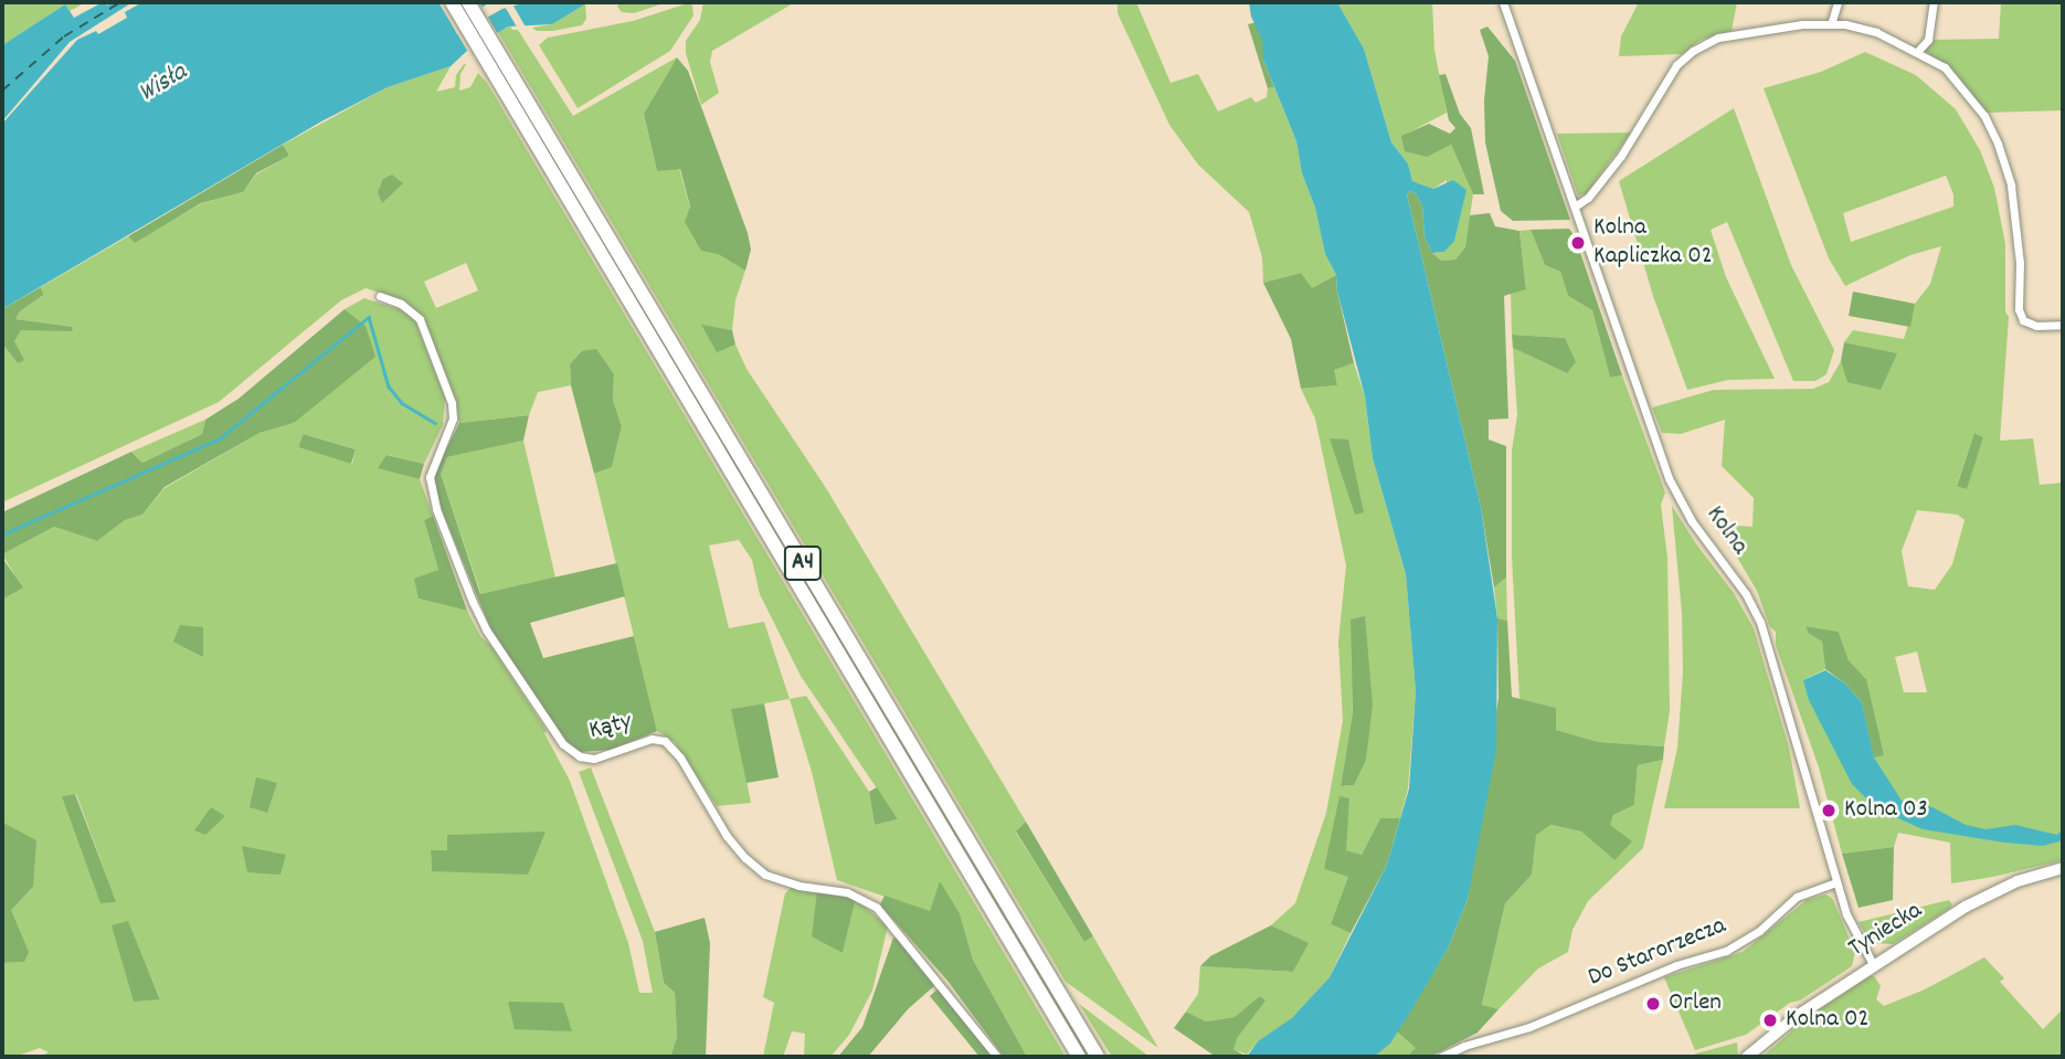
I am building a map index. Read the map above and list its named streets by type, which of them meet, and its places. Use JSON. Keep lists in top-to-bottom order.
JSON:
{
  "streets": {
    "highway": ["A4"],
    "street": [
      "Kolna",
      "Kąty",
      "Tyniecka",
      "Do Starorzecza"
    ]
  },
  "crossings": [
    ["Kolna", "Do Starorzecza"]
  ],
  "water": ["Wisła"],
  "places": [
    "Kolna Kapliczka 02",
    "Kolna 03",
    "Orlen",
    "Kolna 02"
  ]
}
